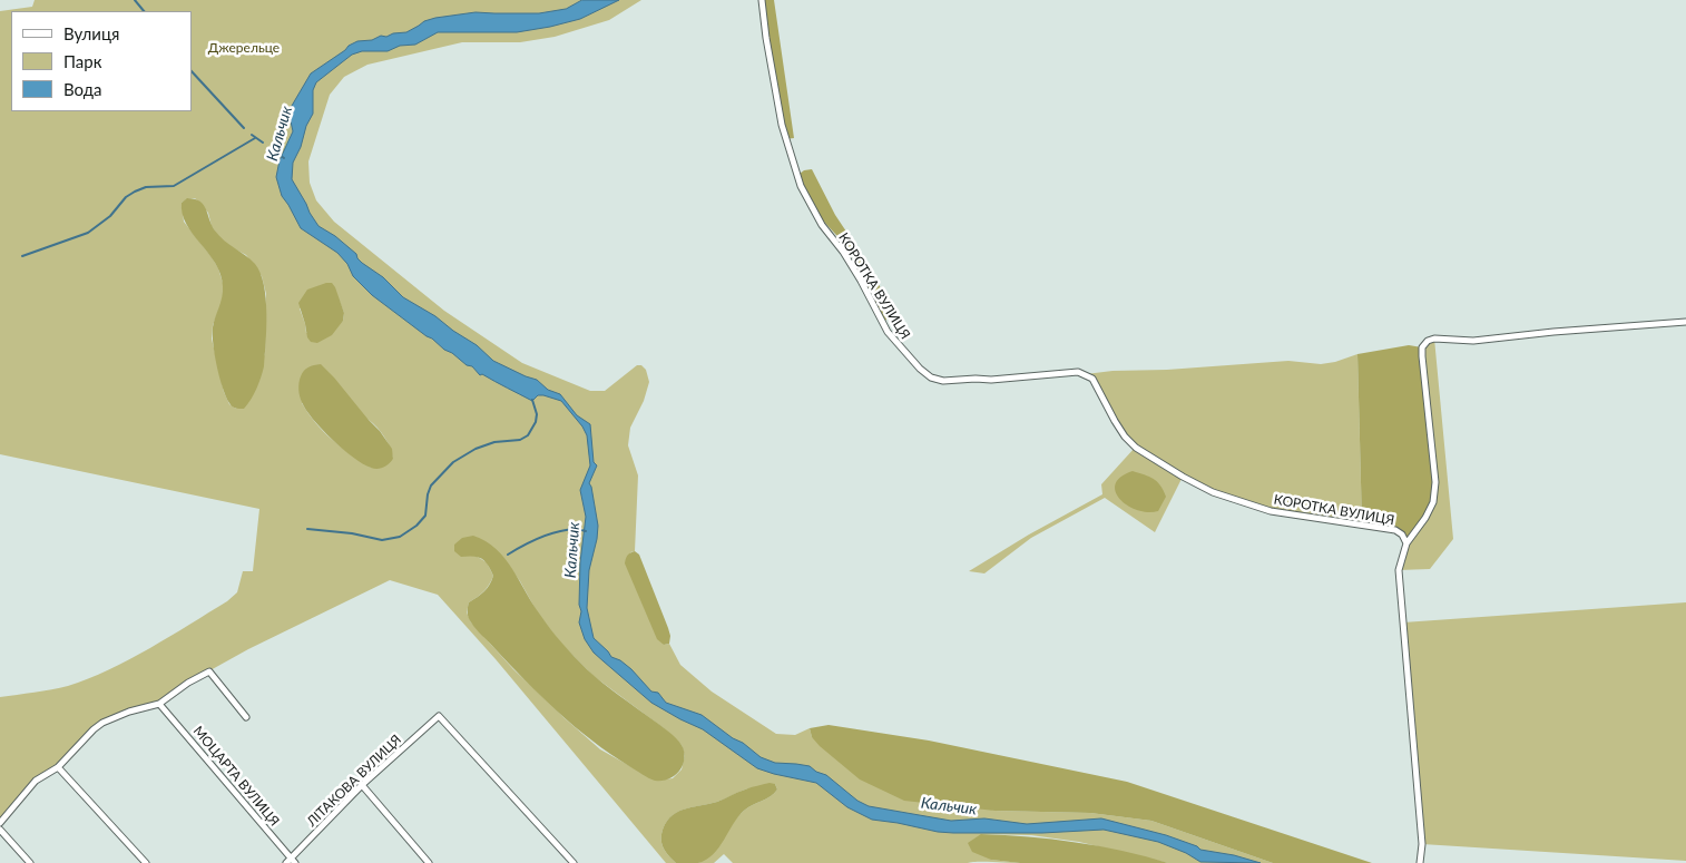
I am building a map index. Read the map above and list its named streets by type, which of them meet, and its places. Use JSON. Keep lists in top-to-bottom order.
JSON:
{
  "streets": {
    "street": ["КОРОТКА ВУЛИЦЯ", "МОЦАРТА ВУЛИЦЯ", "ЛІТАКОВА ВУЛИЦЯ"]
  },
  "crossings": [
    ["МОЦАРТА ВУЛИЦЯ", "ЛІТАКОВА ВУЛИЦЯ"]
  ],
  "water": ["Кальчик"],
  "parks": ["Джерельце"],
  "legend": ["Вулиця", "Парк", "Вода"]
}
